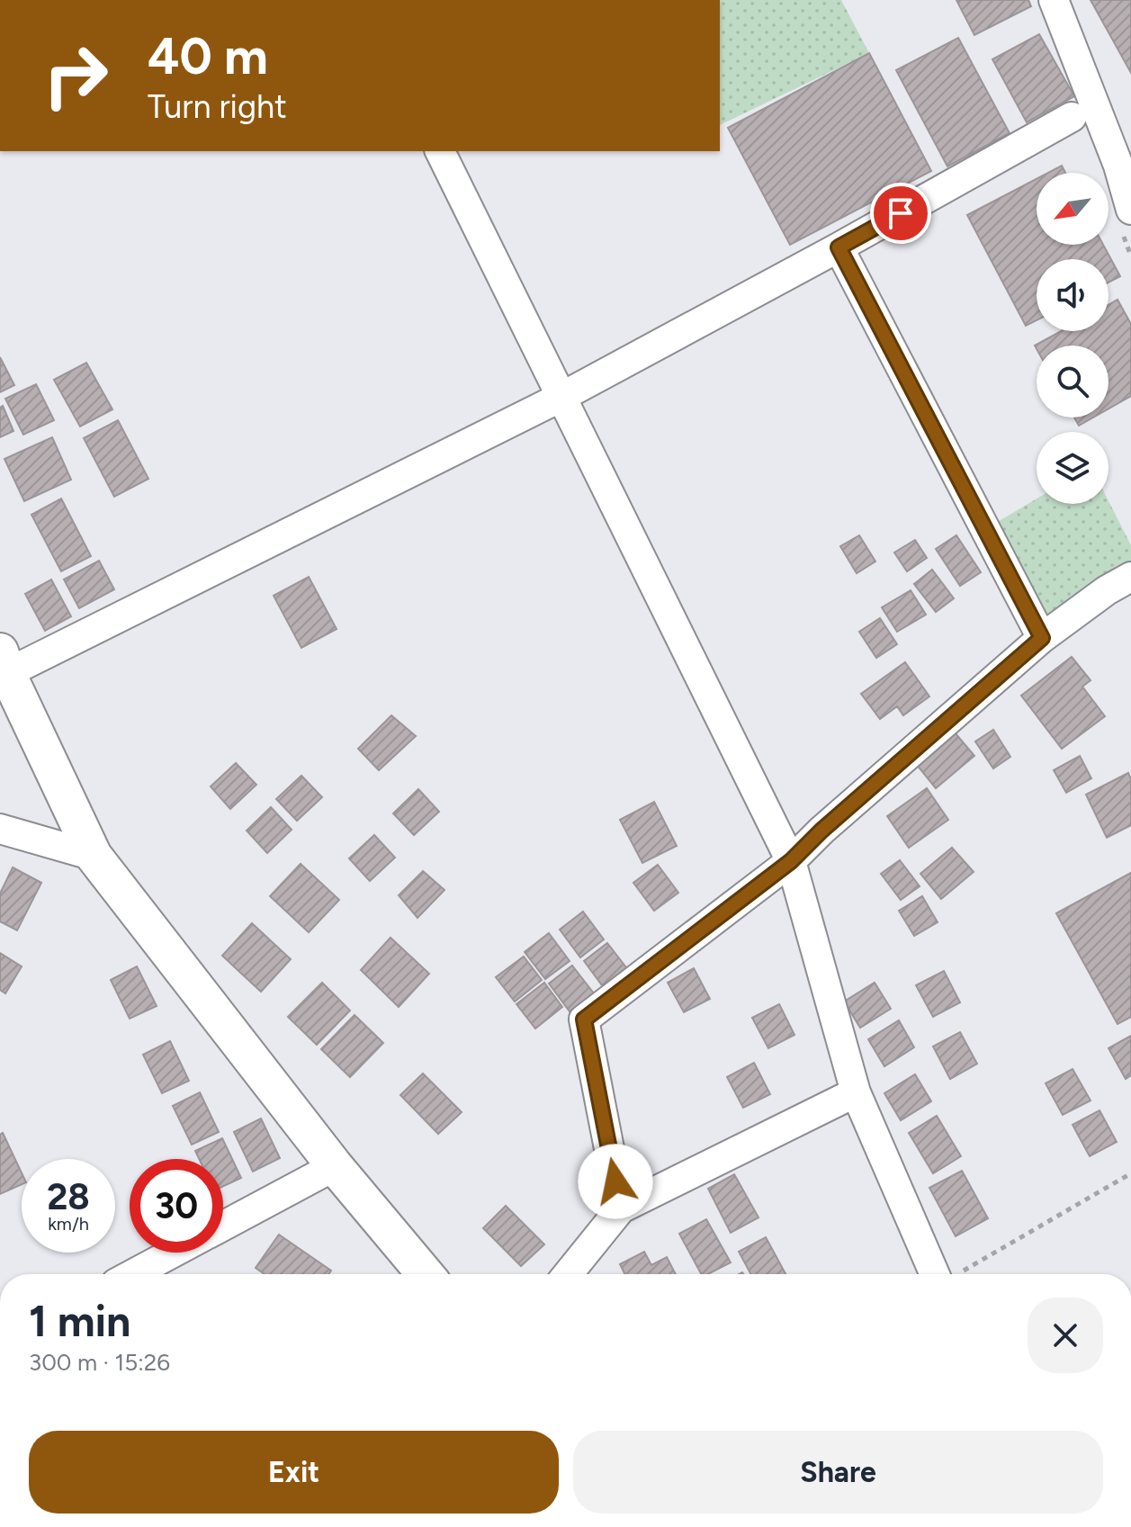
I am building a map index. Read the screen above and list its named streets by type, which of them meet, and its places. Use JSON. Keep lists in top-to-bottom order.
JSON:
{
  "north": "bottom left",
  "page": {
    "turn": ["40 m", "Turn right"],
    "speed": "28 km/h",
    "limit": "30",
    "heading": ["1 min", "300 m · 15:26"],
    "buttons": ["Exit", "Share"]
  }
}
